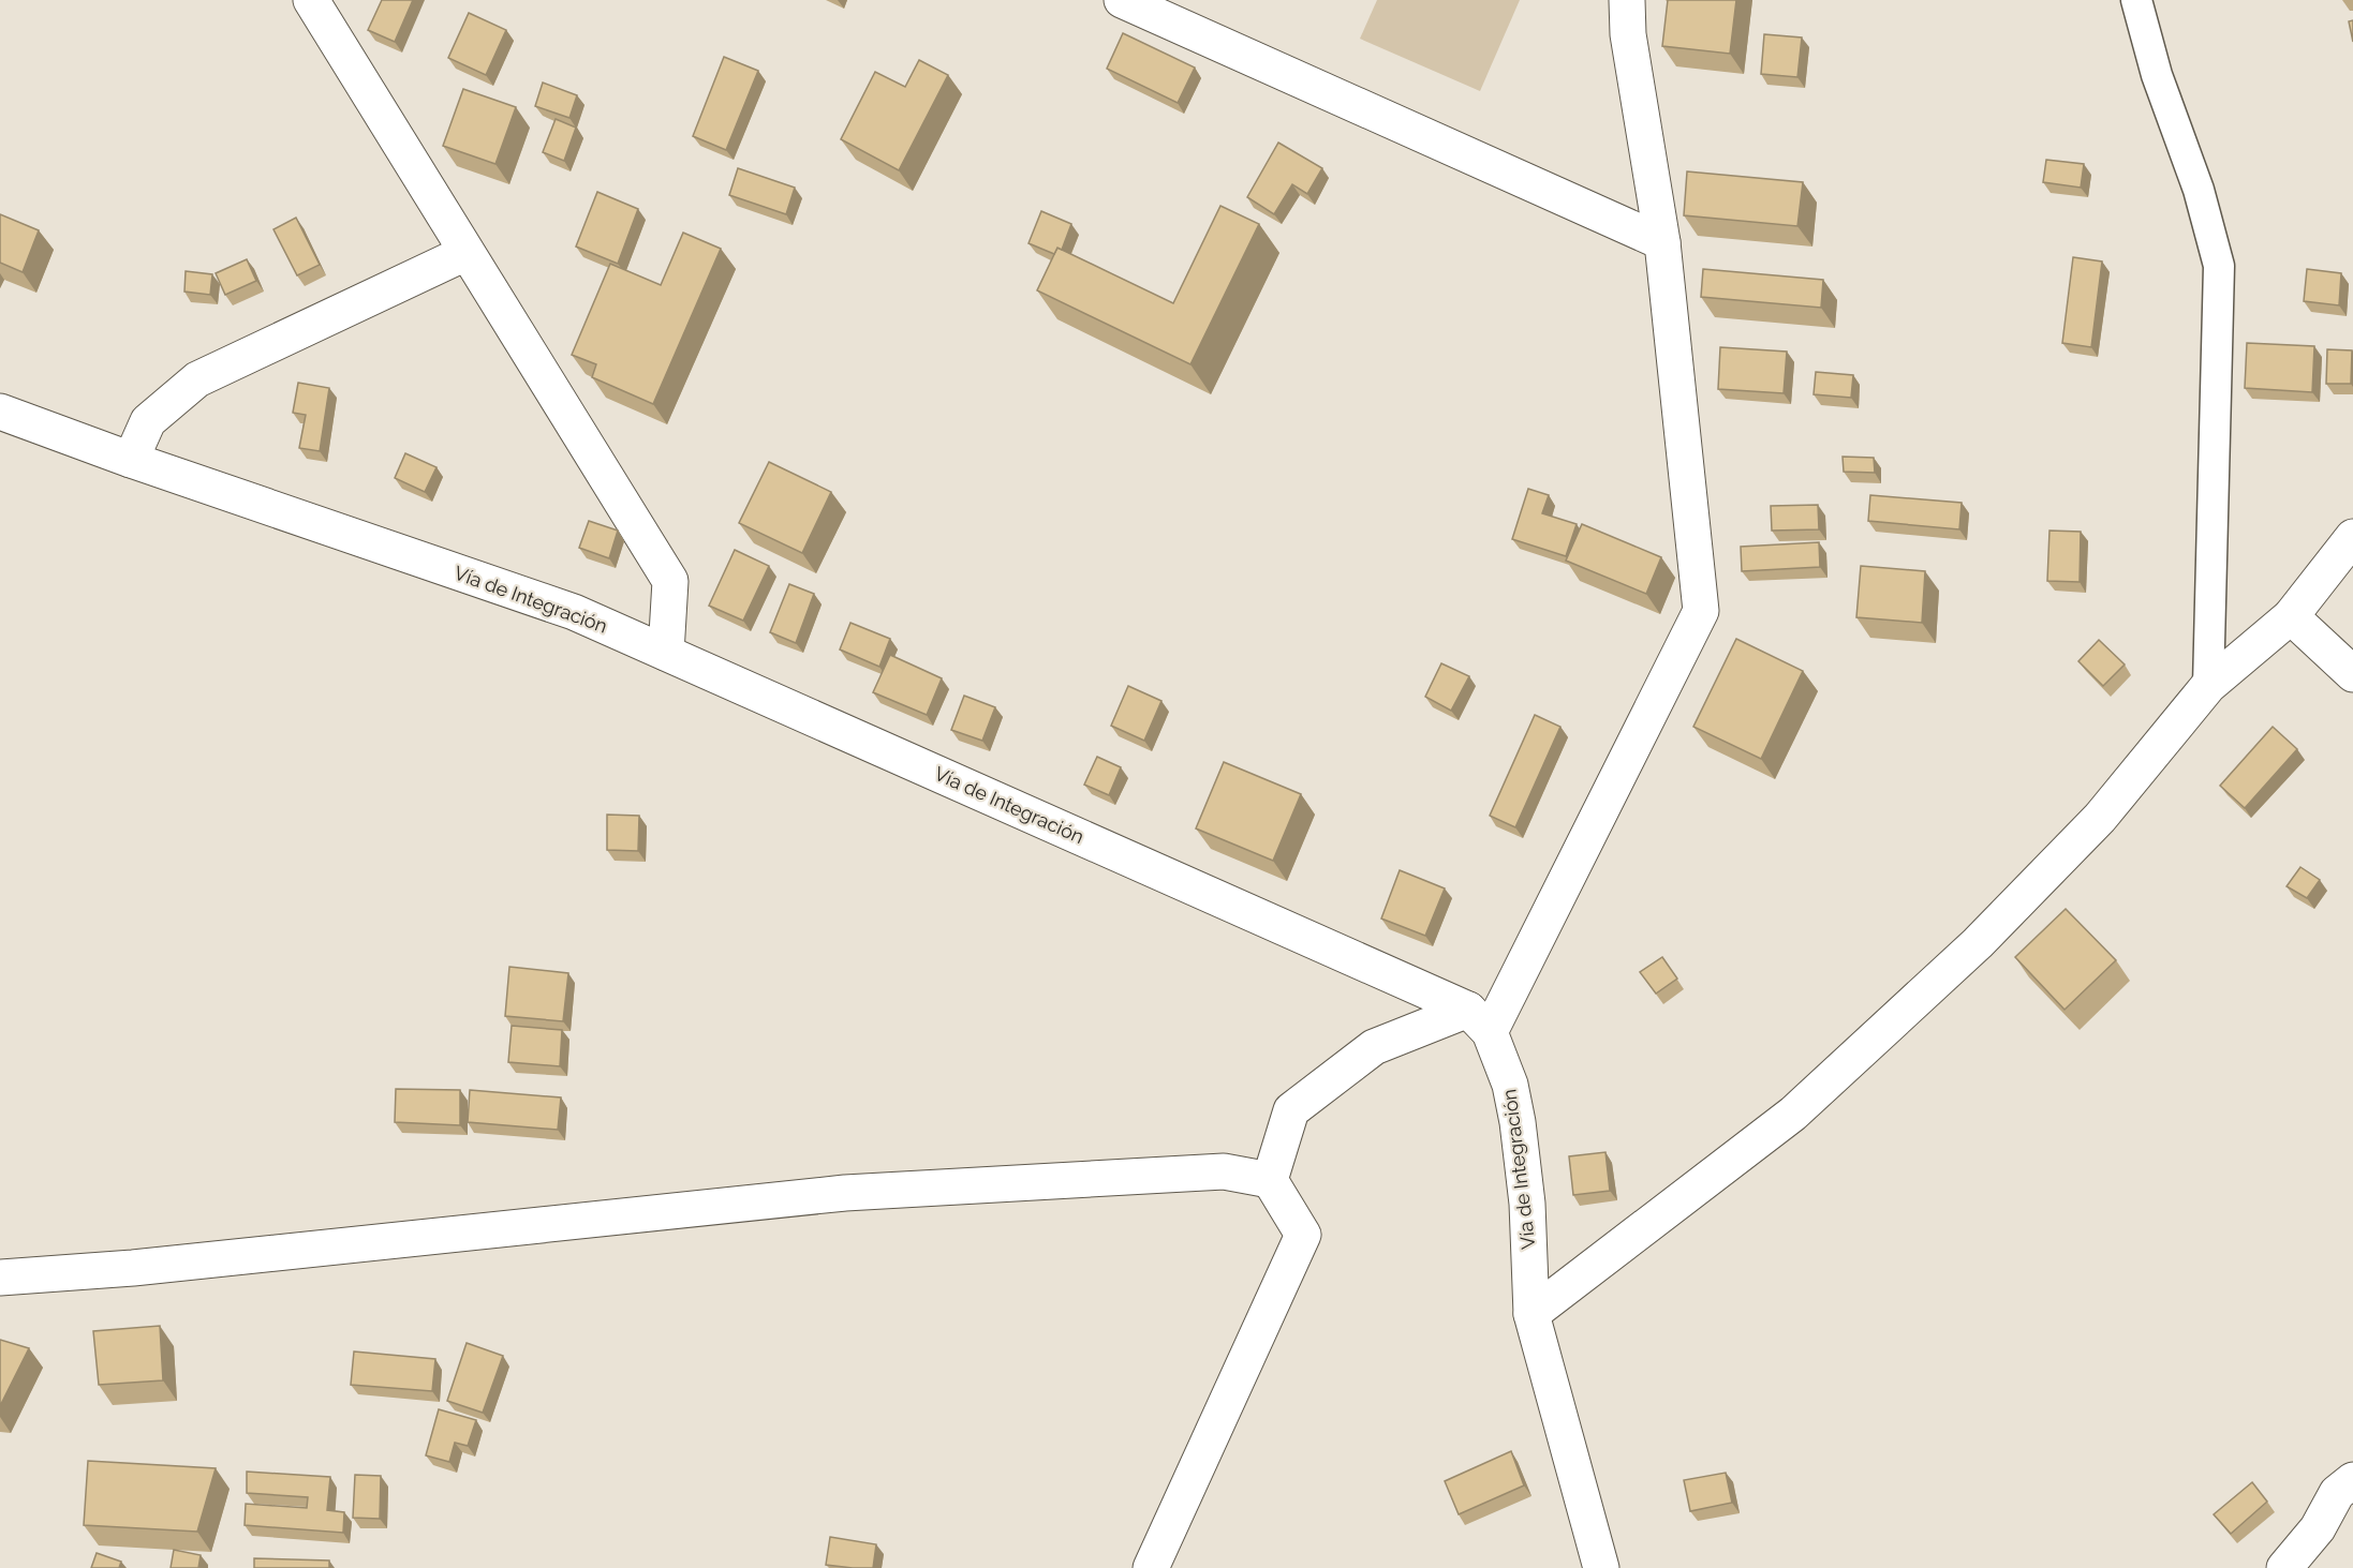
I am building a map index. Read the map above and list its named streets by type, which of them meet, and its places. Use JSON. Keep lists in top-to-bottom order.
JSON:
{
  "streets": {
    "street": ["Vía de Integración"]
  }
}
